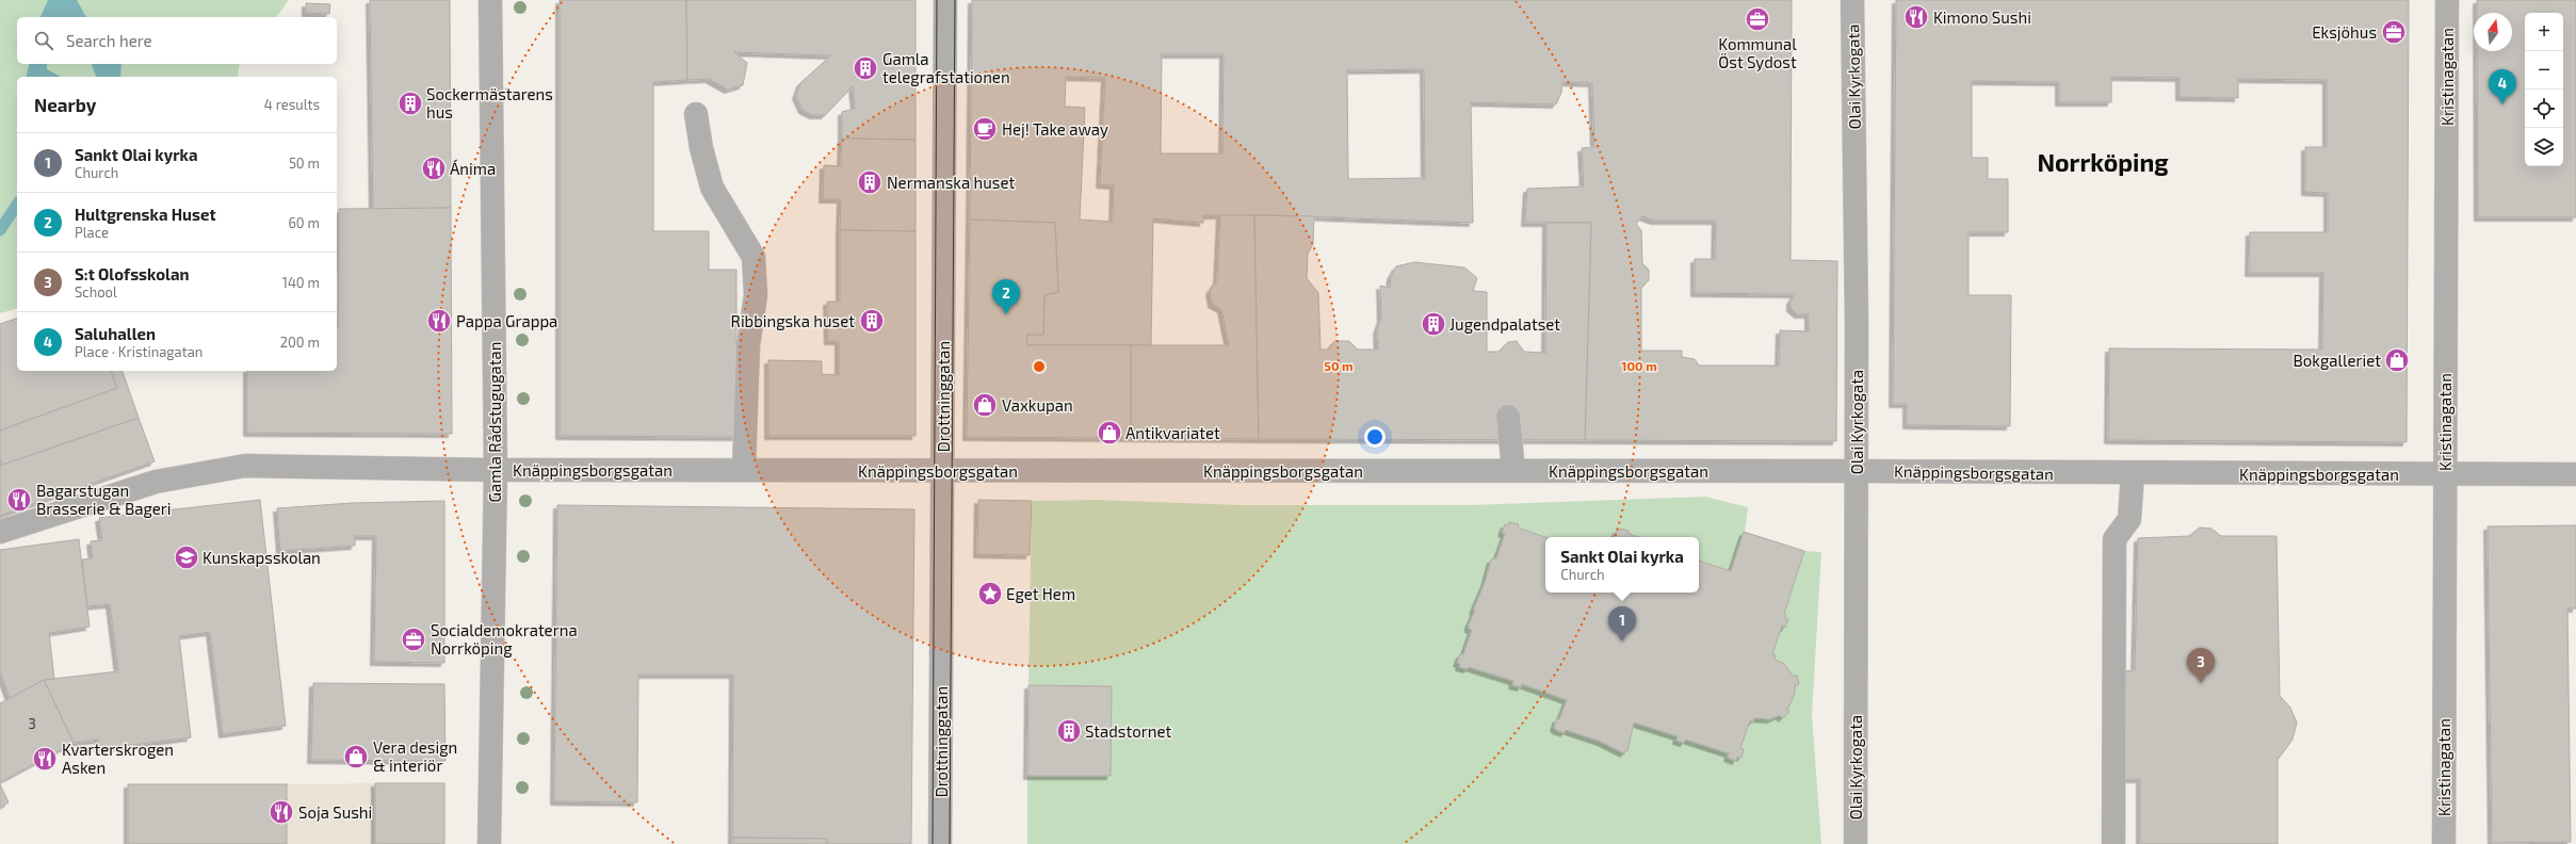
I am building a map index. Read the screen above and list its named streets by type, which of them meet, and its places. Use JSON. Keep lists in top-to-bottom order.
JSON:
{
  "streets": {
    "street": [
      "Olai Kyrkogata",
      "Kristinagatan",
      "Drottninggatan",
      "Gamla Rådstugugatan",
      "Knäppingsborgsgatan"
    ]
  },
  "crossings": [
    ["Olai Kyrkogata", "Knäppingsborgsgatan"],
    ["Kristinagatan", "Knäppingsborgsgatan"],
    ["Drottninggatan", "Knäppingsborgsgatan"],
    ["Gamla Rådstugugatan", "Knäppingsborgsgatan"]
  ],
  "districts": ["Norrköping"],
  "places": {
    "restaurant": [
      "Kimono Sushi",
      "Ánima",
      "Pappa Grappa",
      "Bagarstugan Brasserie & Bageri",
      "Kvarterskrogen Asken",
      "Soja Sushi"
    ],
    "office": ["Kommunal Öst Sydost", "Eksjöhus", "Socialdemokraterna Norrköping"],
    "building": [
      "Gamla telegrafstationen",
      "Sockermästarens hus",
      "Nermanska huset",
      "Ribbingska huset",
      "Jugendpalatset",
      "Stadstornet"
    ],
    "cafe": ["Hej! Take away"],
    "shop": [
      "Bokgalleriet",
      "Vaxkupan",
      "Antikvariatet",
      "Vera design & interiör"
    ],
    "school or university": ["Kunskapsskolan"],
    "place": ["Eget Hem"]
  },
  "house_numbers": ["3"],
  "north": "top",
  "page": {
    "map_buttons": ["+", "−"],
    "search": "Search here",
    "pins": [
      "4",
      "2",
      "1",
      "3"
    ],
    "heading": ["Nearby", "4 results"],
    "list": [
      {
        "mark": "1",
        "name": "Sankt Olai kyrka",
        "note": "Church",
        "value": "50 m"
      },
      {
        "mark": "2",
        "name": "Hultgrenska Huset",
        "note": "Place",
        "value": "60 m"
      },
      {
        "mark": "3",
        "name": "S:t Olofsskolan",
        "note": "School",
        "value": "140 m"
      },
      {
        "mark": "4",
        "name": "Saluhallen",
        "note": "Place · Kristinagatan",
        "value": "200 m"
      }
    ],
    "popup": ["Sankt Olai kyrka", "Church"]
  },
  "rings": ["50 m", "100 m"]
}
